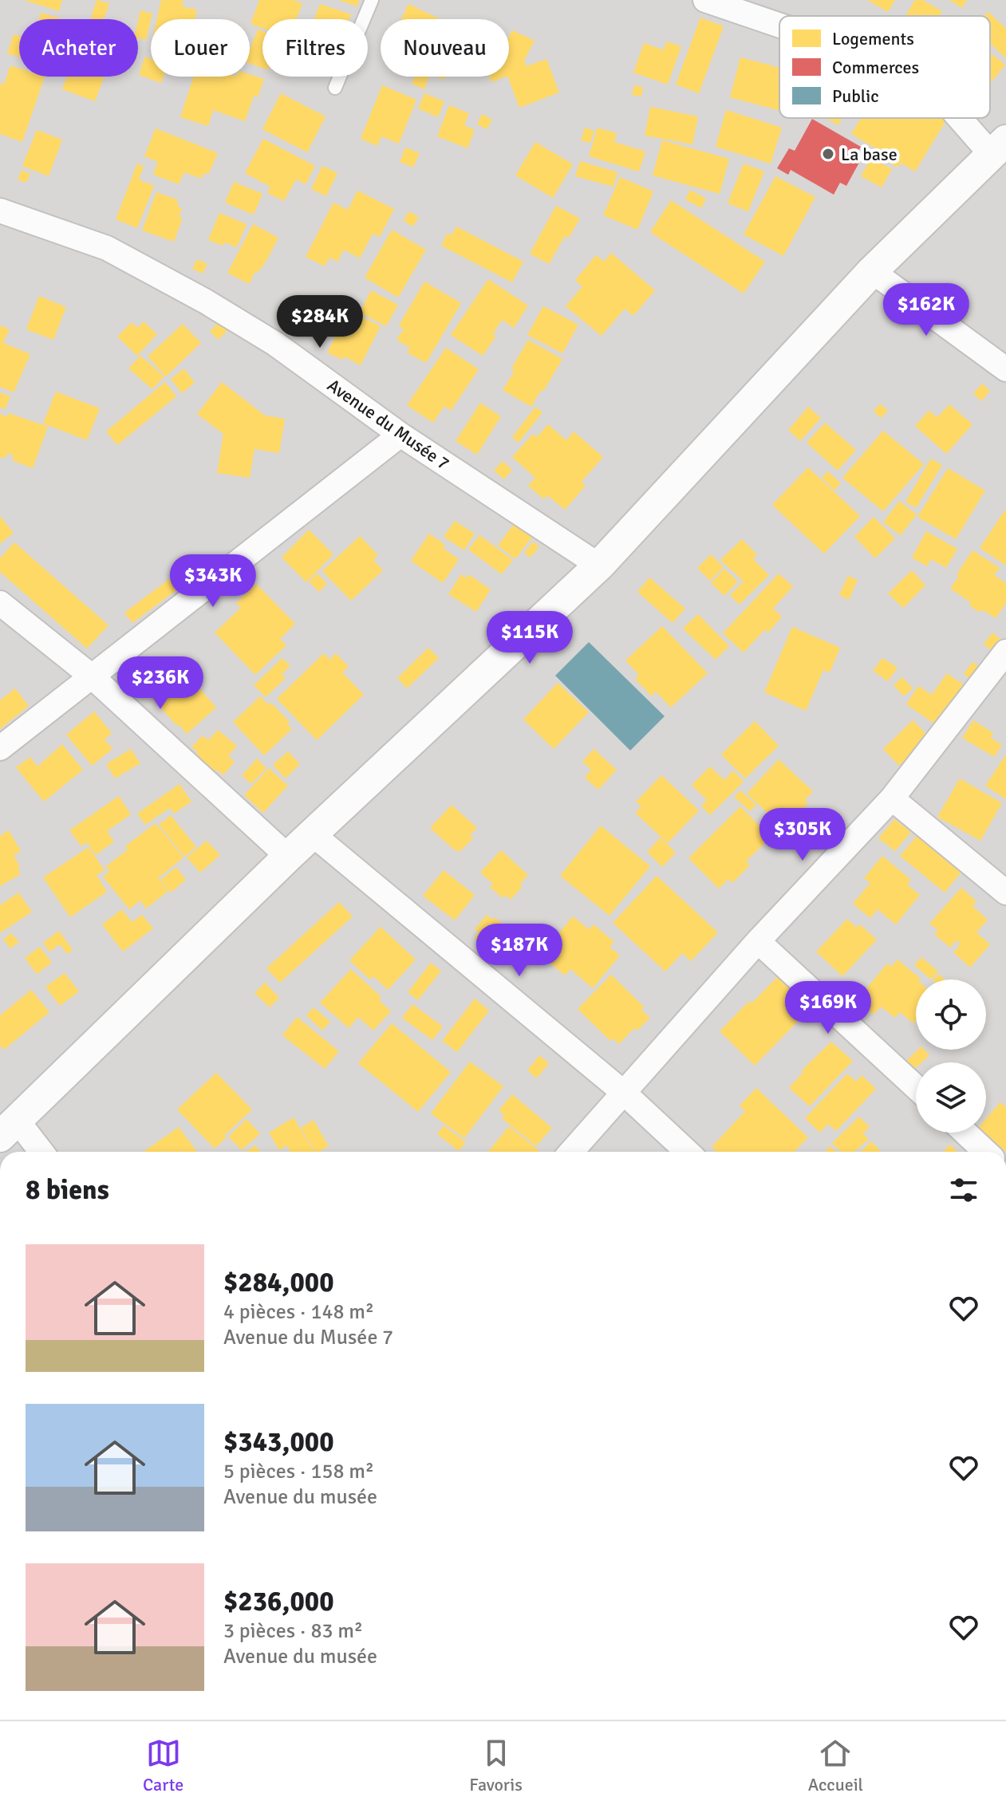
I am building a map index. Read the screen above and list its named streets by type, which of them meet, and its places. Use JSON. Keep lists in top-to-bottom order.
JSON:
{
  "streets": {
    "street": ["Avenue du Musée 7"]
  },
  "places": ["La base"],
  "legend": ["Logements", "Commerces", "Public"],
  "page": {
    "chip": [
      "Acheter",
      "Louer",
      "Filtres",
      "Nouveau"
    ],
    "price": [
      "$162K",
      "$284K",
      "$343K",
      "$115K",
      "$236K",
      "$305K",
      "$187K",
      "$169K"
    ],
    "heading": "8 biens",
    "list": [
      {
        "name": "$284,000",
        "note": "4 pièces · 148 m² · Avenue du Musée 7"
      },
      {
        "name": "$343,000",
        "note": "5 pièces · 158 m² · Avenue du musée"
      },
      {
        "name": "$236,000",
        "note": "3 pièces · 83 m² · Avenue du musée"
      }
    ],
    "tabs": ["Carte", "Favoris", "Accueil"]
  }
}
